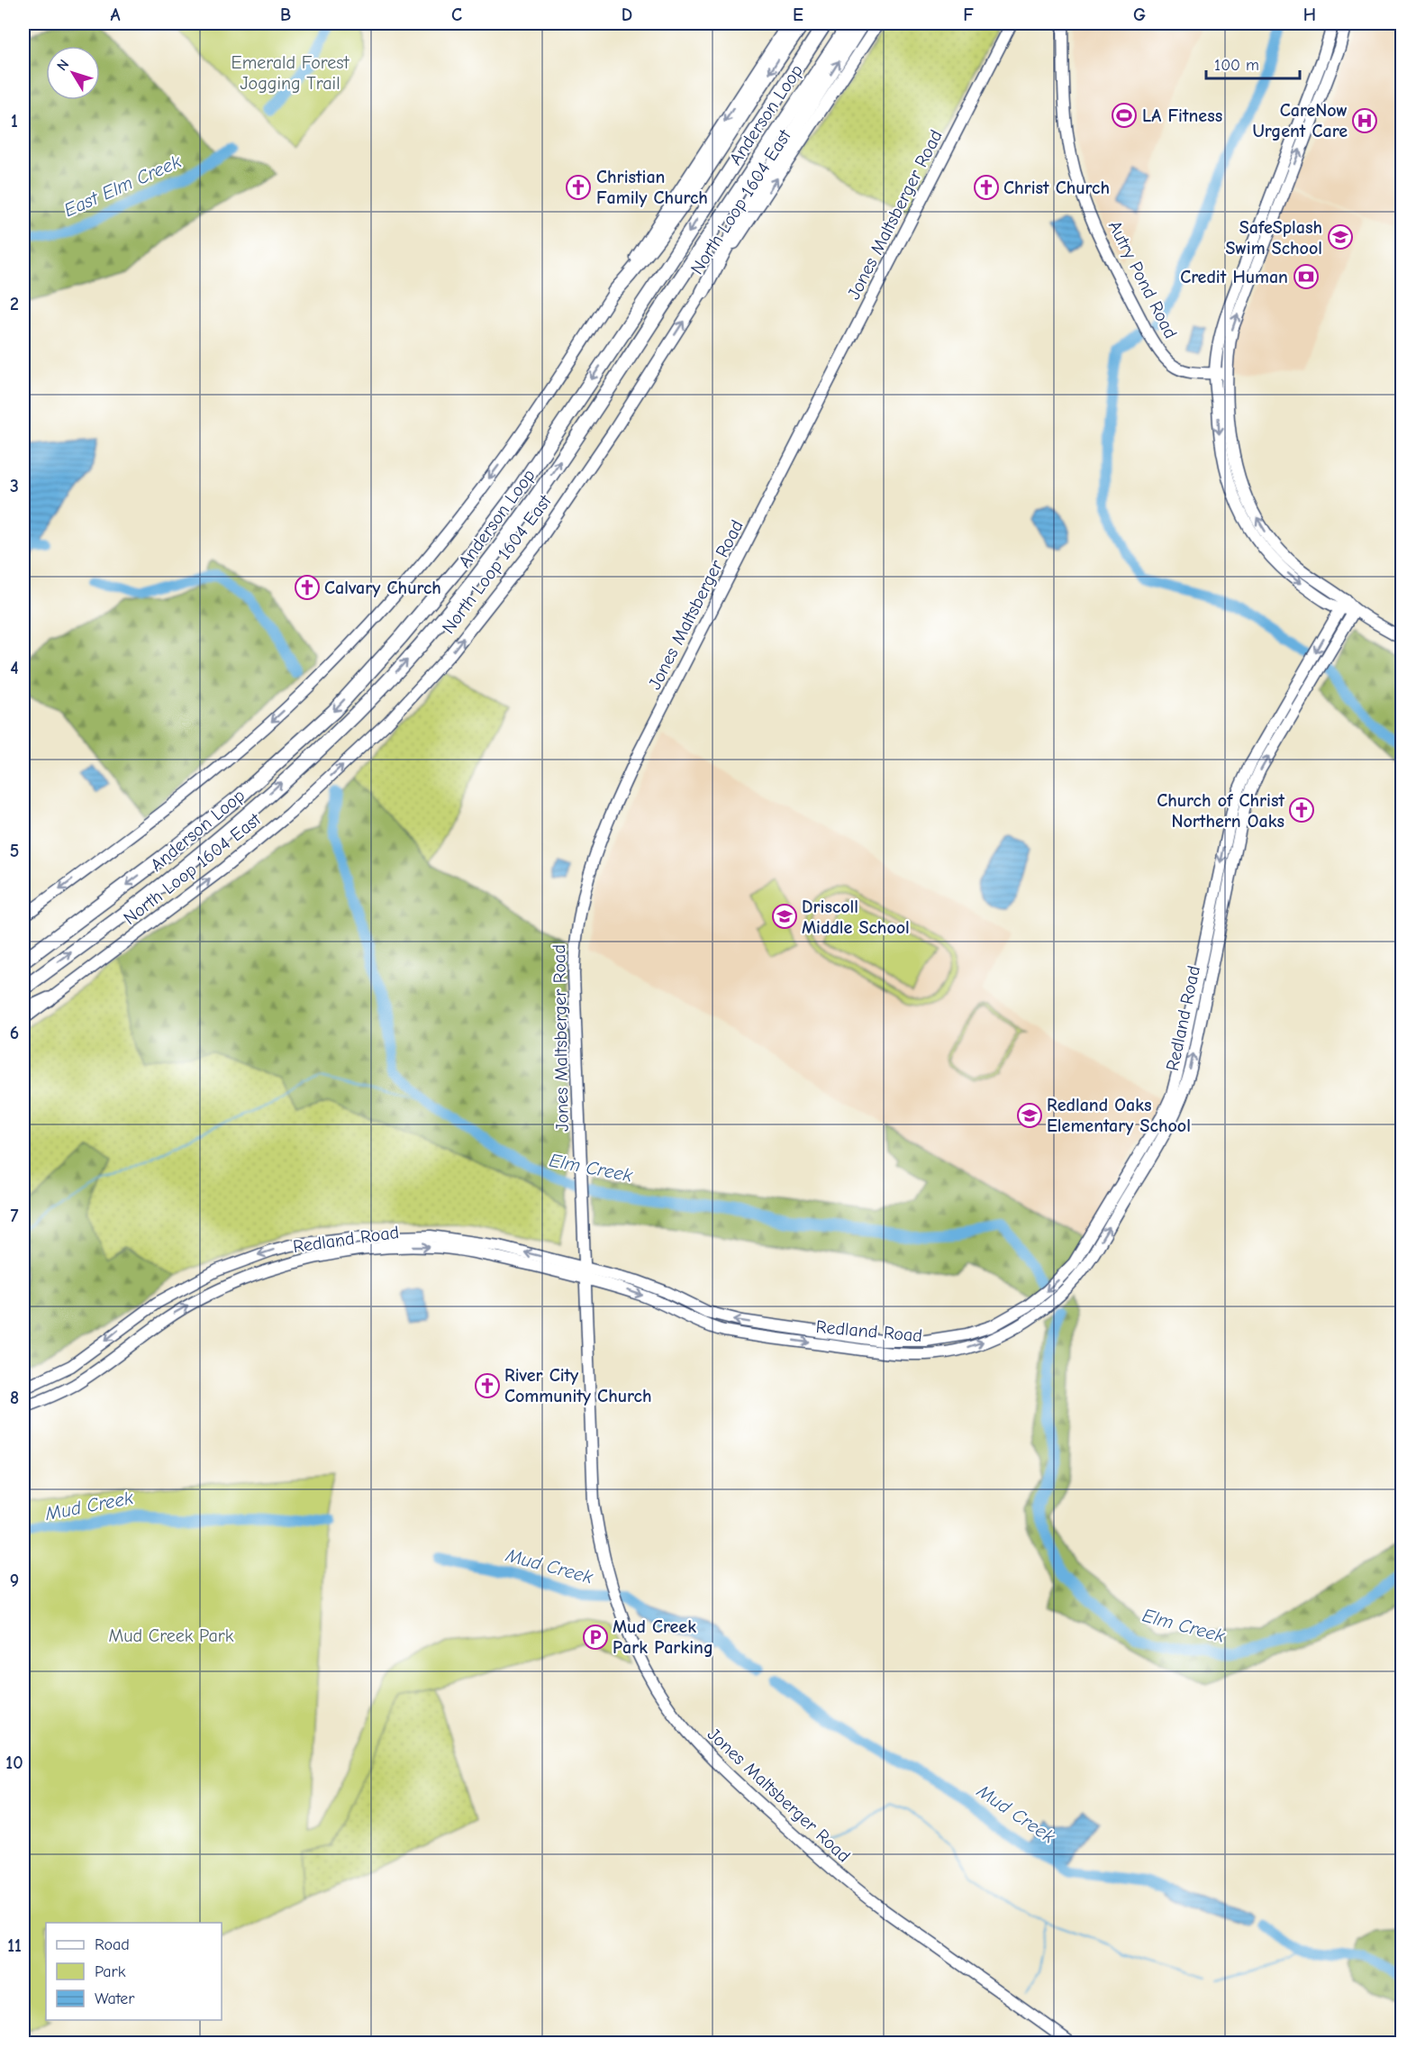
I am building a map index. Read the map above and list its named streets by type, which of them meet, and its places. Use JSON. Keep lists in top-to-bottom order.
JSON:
{
  "streets": {
    "highway": ["Anderson Loop"],
    "main road": [
      "North Loop 1604 East",
      "Jones Maltsberger Road",
      "Autry Pond Road",
      "Redland Road"
    ]
  },
  "crossings": [
    ["Jones Maltsberger Road", "Redland Road"]
  ],
  "water": ["East Elm Creek", "Elm Creek", "Mud Creek"],
  "parks": ["Emerald Forest Jogging Trail", "Mud Creek Park"],
  "places": {
    "sports": ["LA Fitness"],
    "hospital": ["CareNow Urgent Care"],
    "church": [
      "Christian Family Church",
      "Christ Church",
      "Calvary Church",
      "Church of Christ Northern Oaks",
      "River City Community Church"
    ],
    "school or university": ["SafeSplash Swim School", "Driscoll Middle School", "Redland Oaks Elementary School"],
    "bank": ["Credit Human"],
    "parking": ["Mud Creek Park Parking"]
  },
  "legend": ["Road", "Park", "Water"],
  "scale_bar": "100 m",
  "north": "top left",
  "grid": {
    "columns": [
      "A",
      "B",
      "C",
      "D",
      "E",
      "F",
      "G",
      "H"
    ],
    "rows": [
      "1",
      "2",
      "3",
      "4",
      "5",
      "6",
      "7",
      "8",
      "9",
      "10",
      "11"
    ]
  }
}
